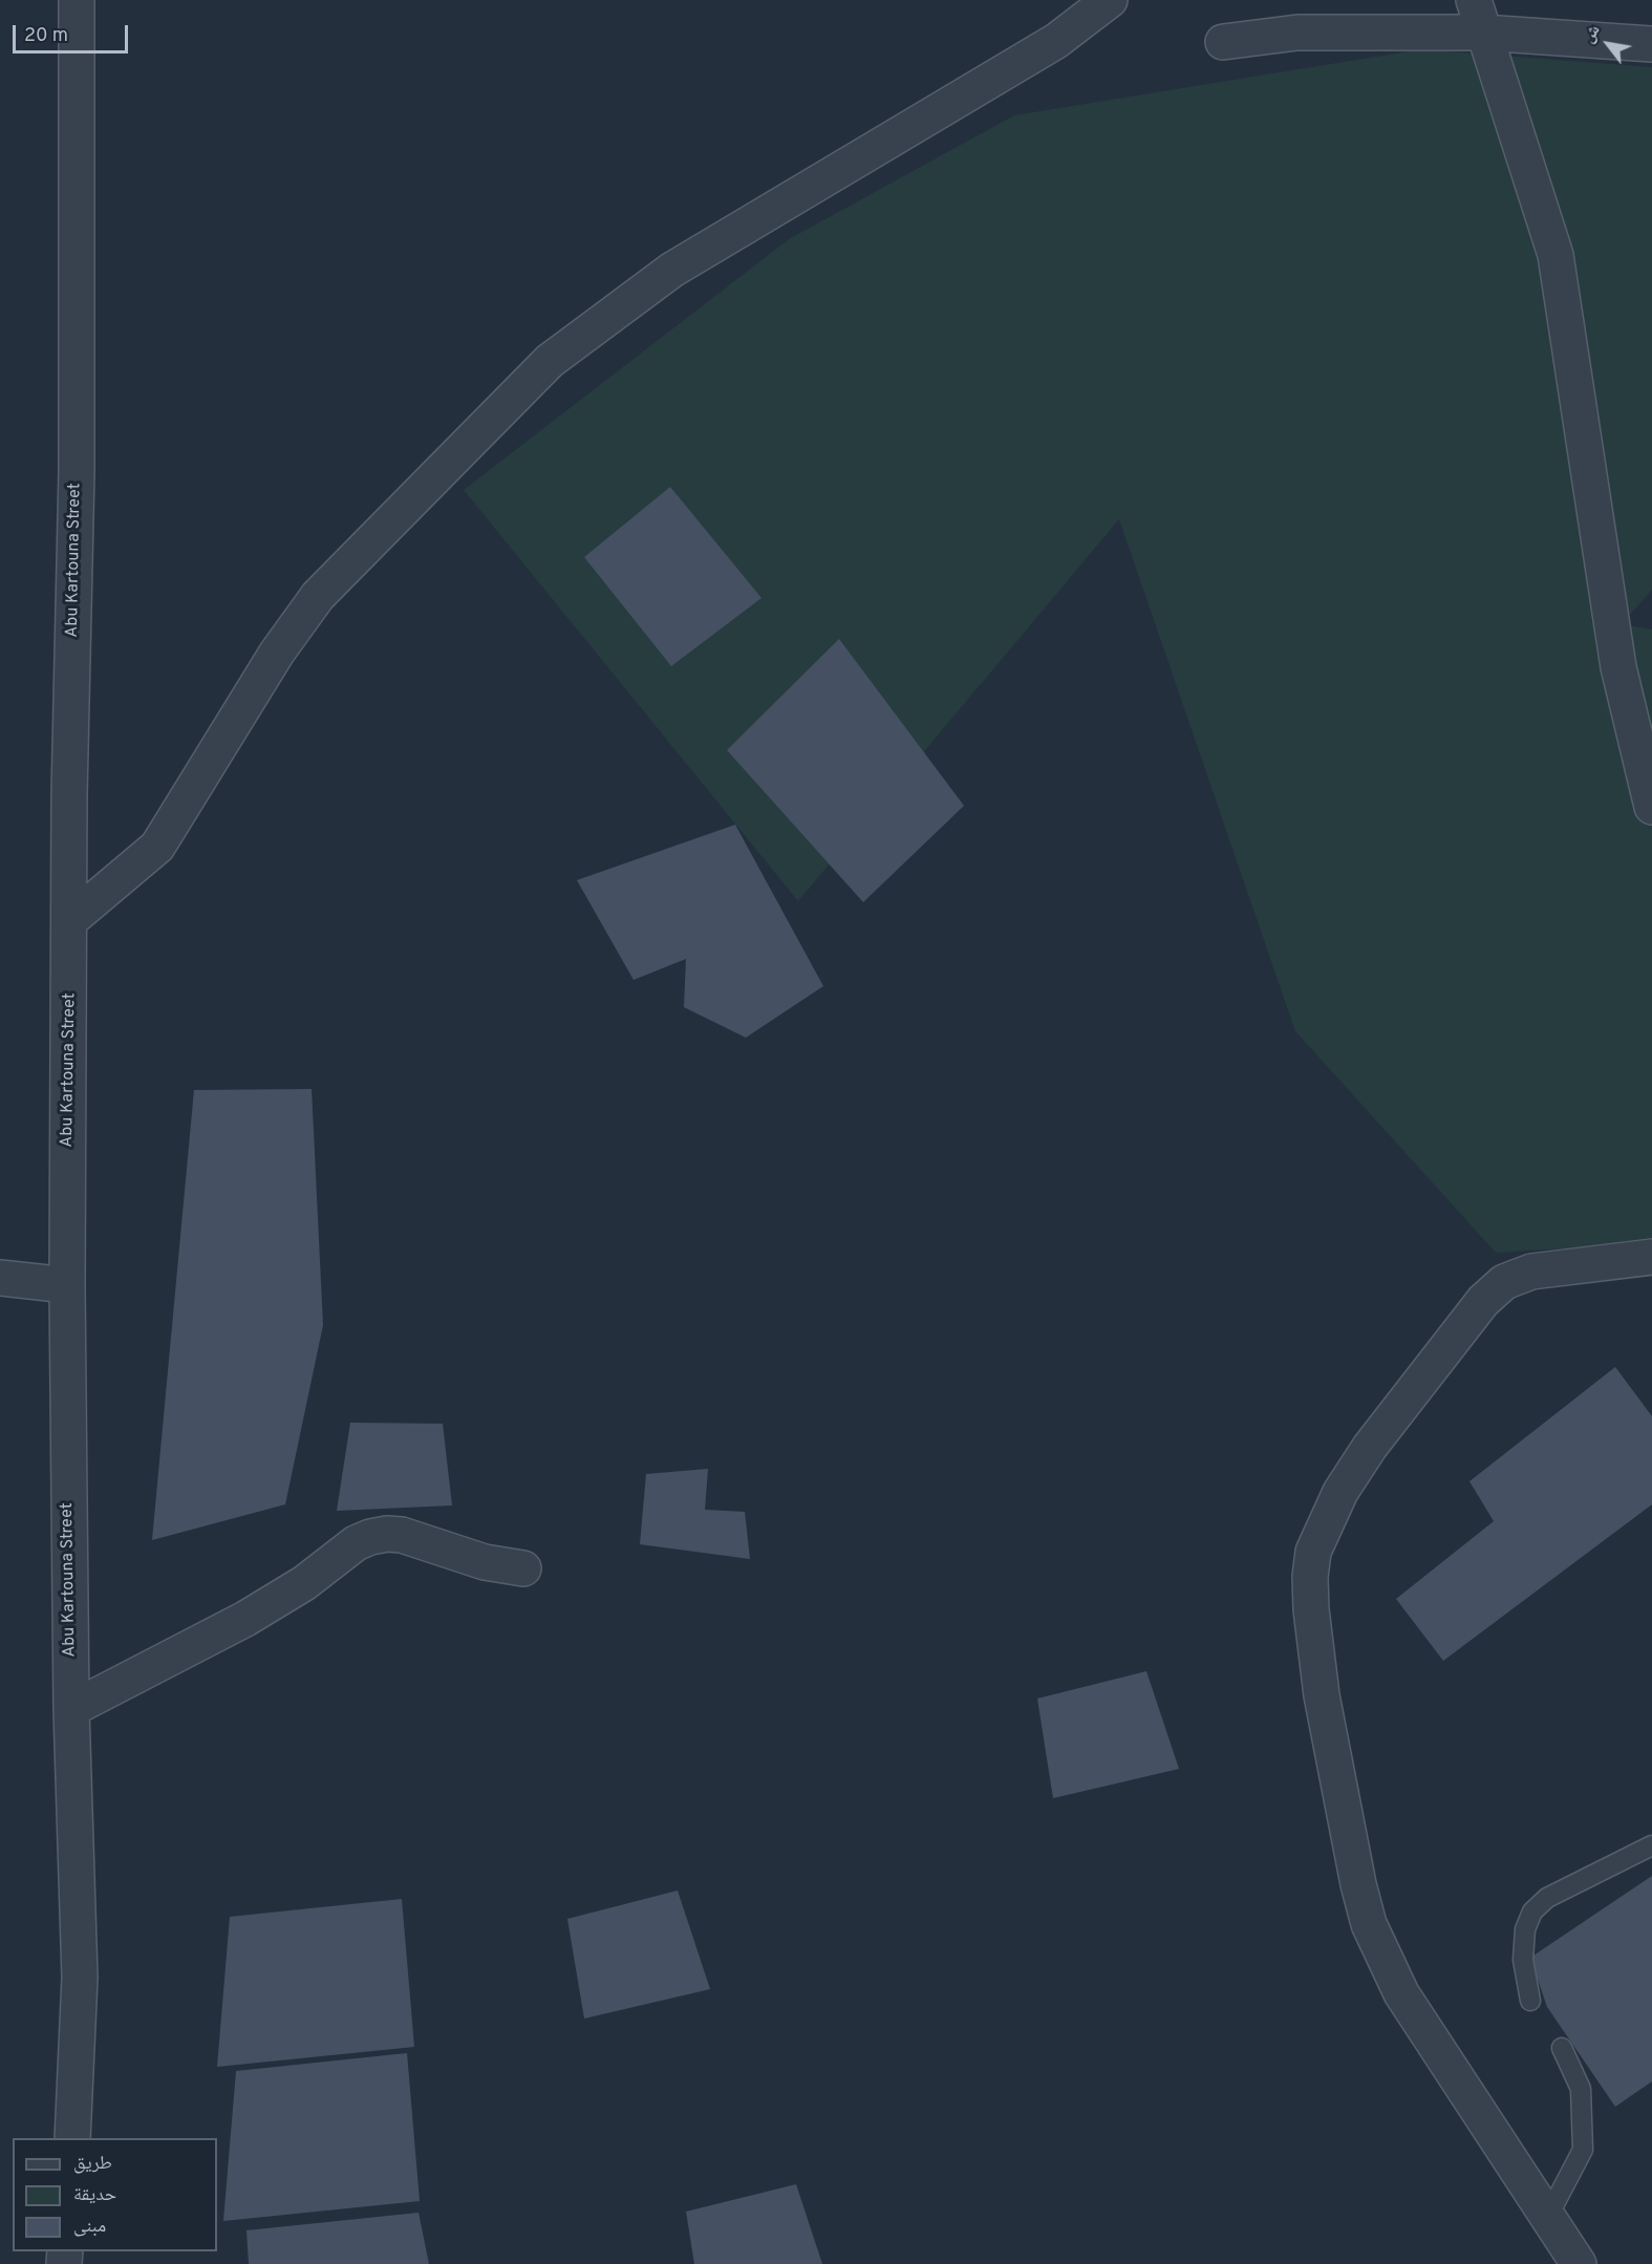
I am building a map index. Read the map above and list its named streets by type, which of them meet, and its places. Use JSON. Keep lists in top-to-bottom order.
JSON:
{
  "streets": {
    "street": ["Abu Kartouna Street"]
  },
  "legend": ["طريق", "حديقة", "مبنى"],
  "scale_bar": "20 m",
  "north": "top left"
}
